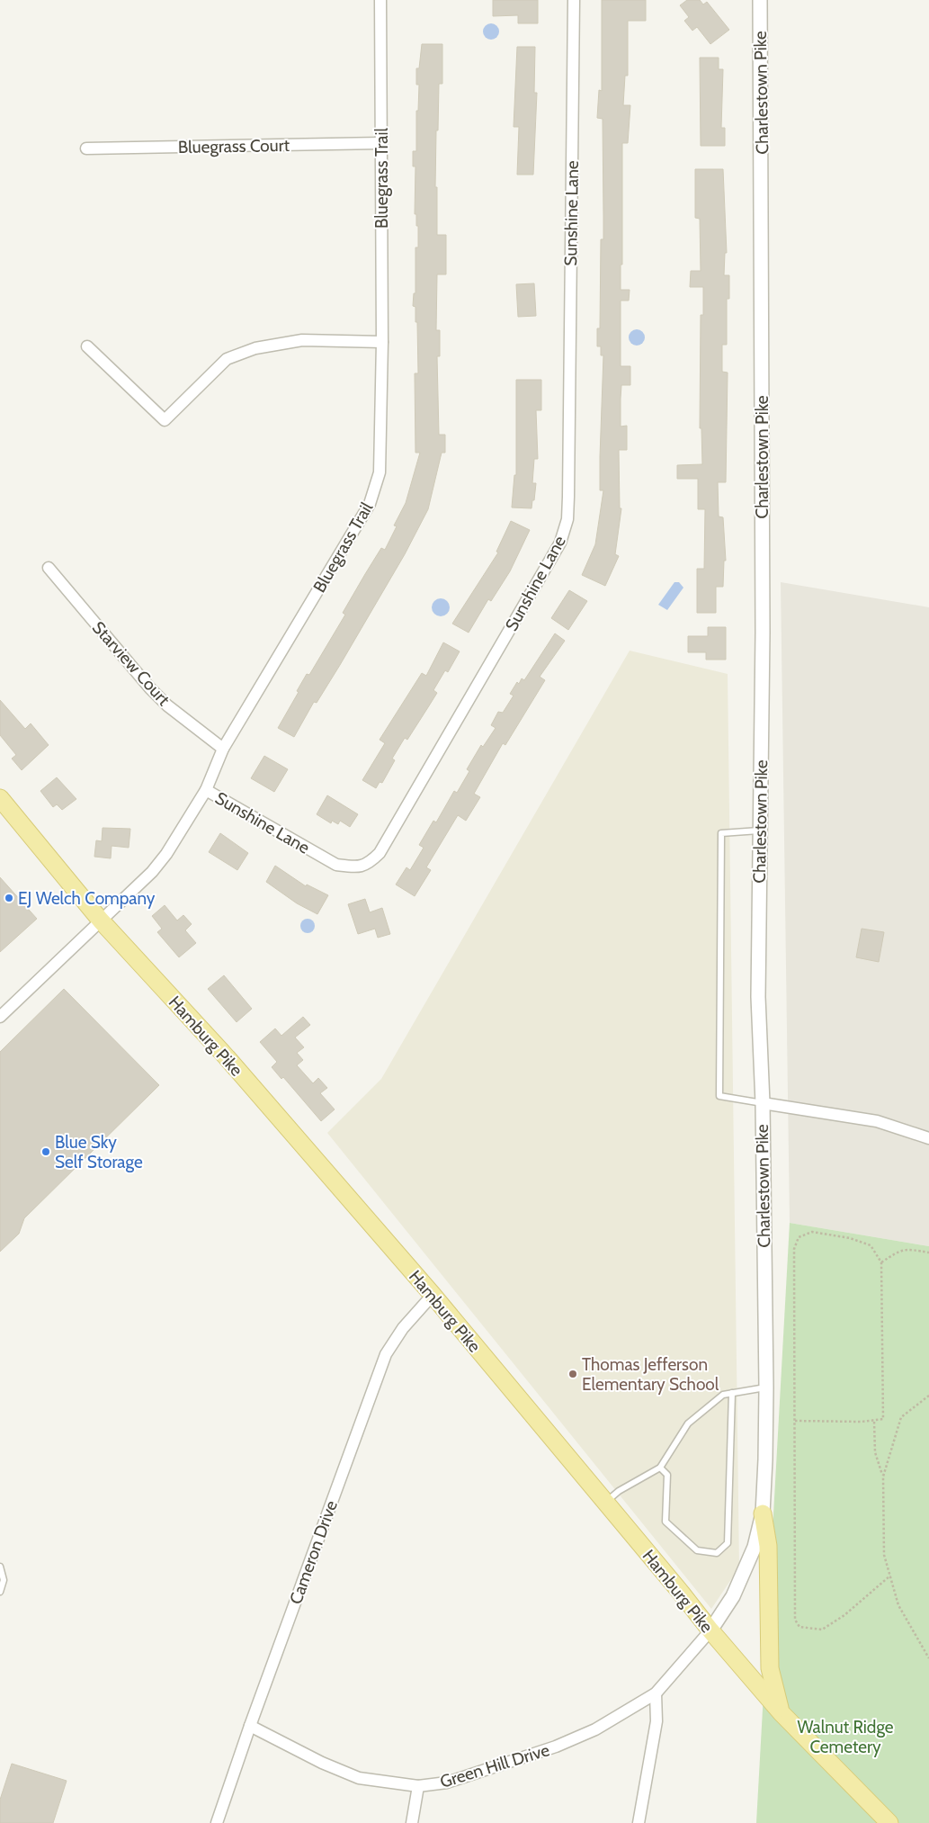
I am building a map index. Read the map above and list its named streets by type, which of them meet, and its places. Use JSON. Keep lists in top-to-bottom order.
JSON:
{
  "streets": {
    "main road": ["Hamburg Pike"],
    "street": [
      "Charlestown Pike",
      "Bluegrass Court",
      "Bluegrass Trail",
      "Sunshine Lane",
      "Starview Court",
      "Cameron Drive",
      "Green Hill Drive"
    ]
  },
  "crossings": [
    ["Charlestown Pike", "Hamburg Pike"],
    ["Charlestown Pike", "Green Hill Drive"],
    ["Bluegrass Court", "Bluegrass Trail"],
    ["Bluegrass Trail", "Sunshine Lane"],
    ["Bluegrass Trail", "Starview Court"],
    ["Bluegrass Trail", "Hamburg Pike"],
    ["Hamburg Pike", "Cameron Drive"],
    ["Hamburg Pike", "Green Hill Drive"],
    ["Cameron Drive", "Green Hill Drive"]
  ],
  "parks": ["Walnut Ridge Cemetery"],
  "places": ["EJ Welch Company", "Blue Sky Self Storage", "Thomas Jefferson Elementary School"]
}
